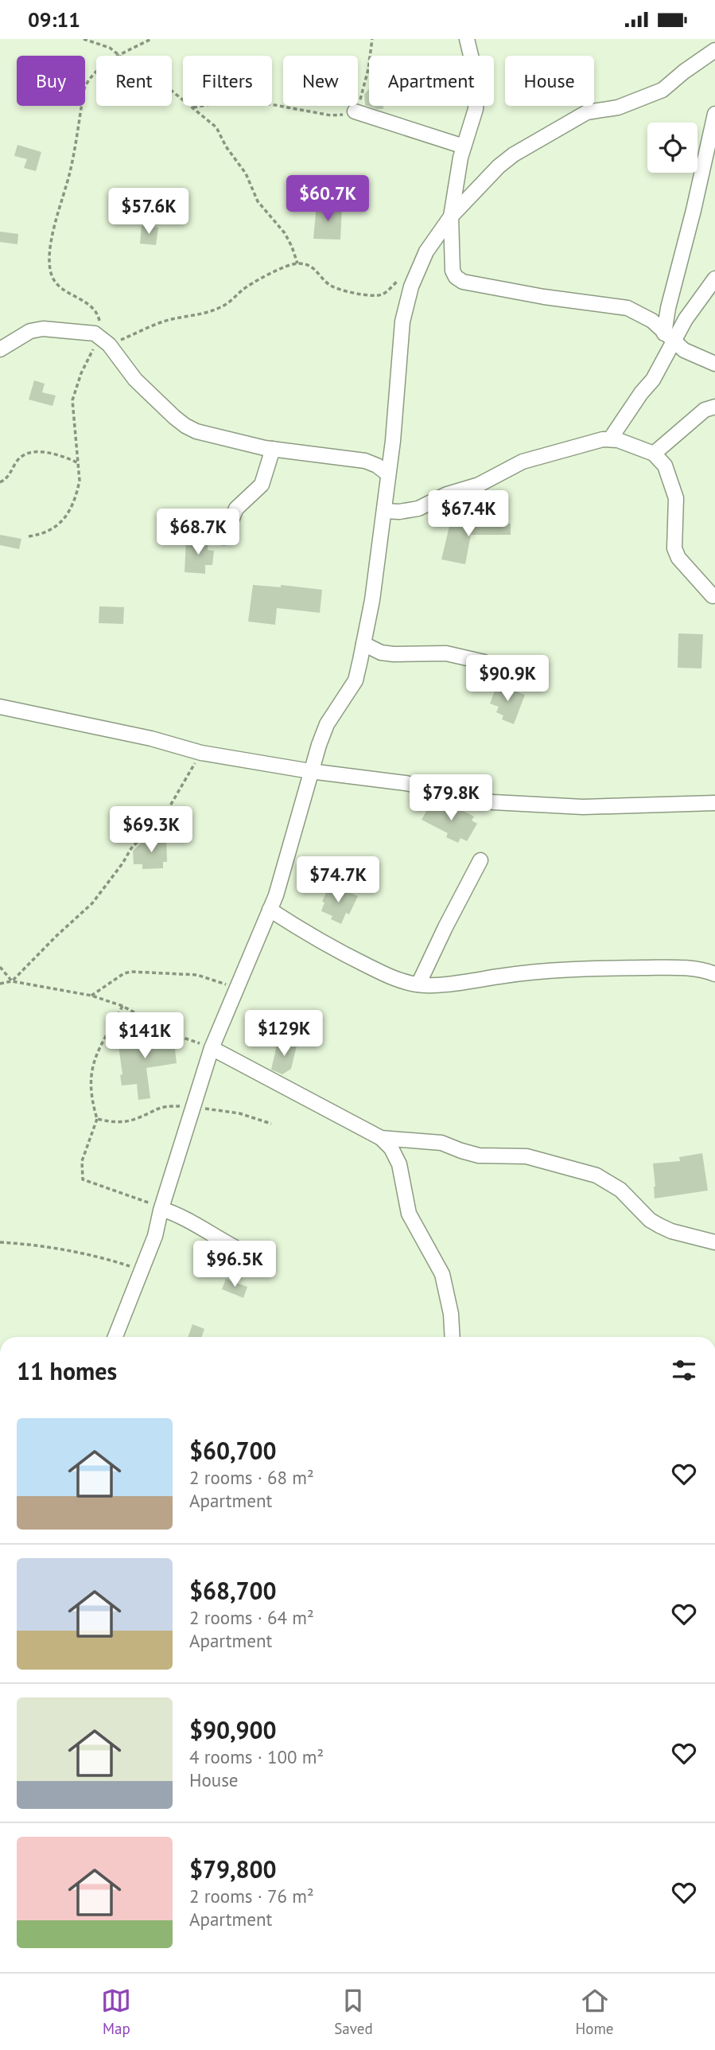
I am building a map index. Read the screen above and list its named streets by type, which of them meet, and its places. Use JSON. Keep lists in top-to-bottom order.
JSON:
{
  "page": {
    "status": "09:11",
    "chip": [
      "Buy",
      "Rent",
      "Filters",
      "New",
      "Apartment",
      "House"
    ],
    "price": [
      "$60.7K",
      "$57.6K",
      "$67.4K",
      "$68.7K",
      "$90.9K",
      "$79.8K",
      "$69.3K",
      "$74.7K",
      "$129K",
      "$141K",
      "$96.5K"
    ],
    "heading": "11 homes",
    "list": [
      {
        "name": "$60,700",
        "note": "2 rooms · 68 m² · Apartment"
      },
      {
        "name": "$68,700",
        "note": "2 rooms · 64 m² · Apartment"
      },
      {
        "name": "$90,900",
        "note": "4 rooms · 100 m² · House"
      },
      {
        "name": "$79,800",
        "note": "2 rooms · 76 m² · Apartment"
      }
    ],
    "tabs": ["Map", "Saved", "Home"]
  }
}
